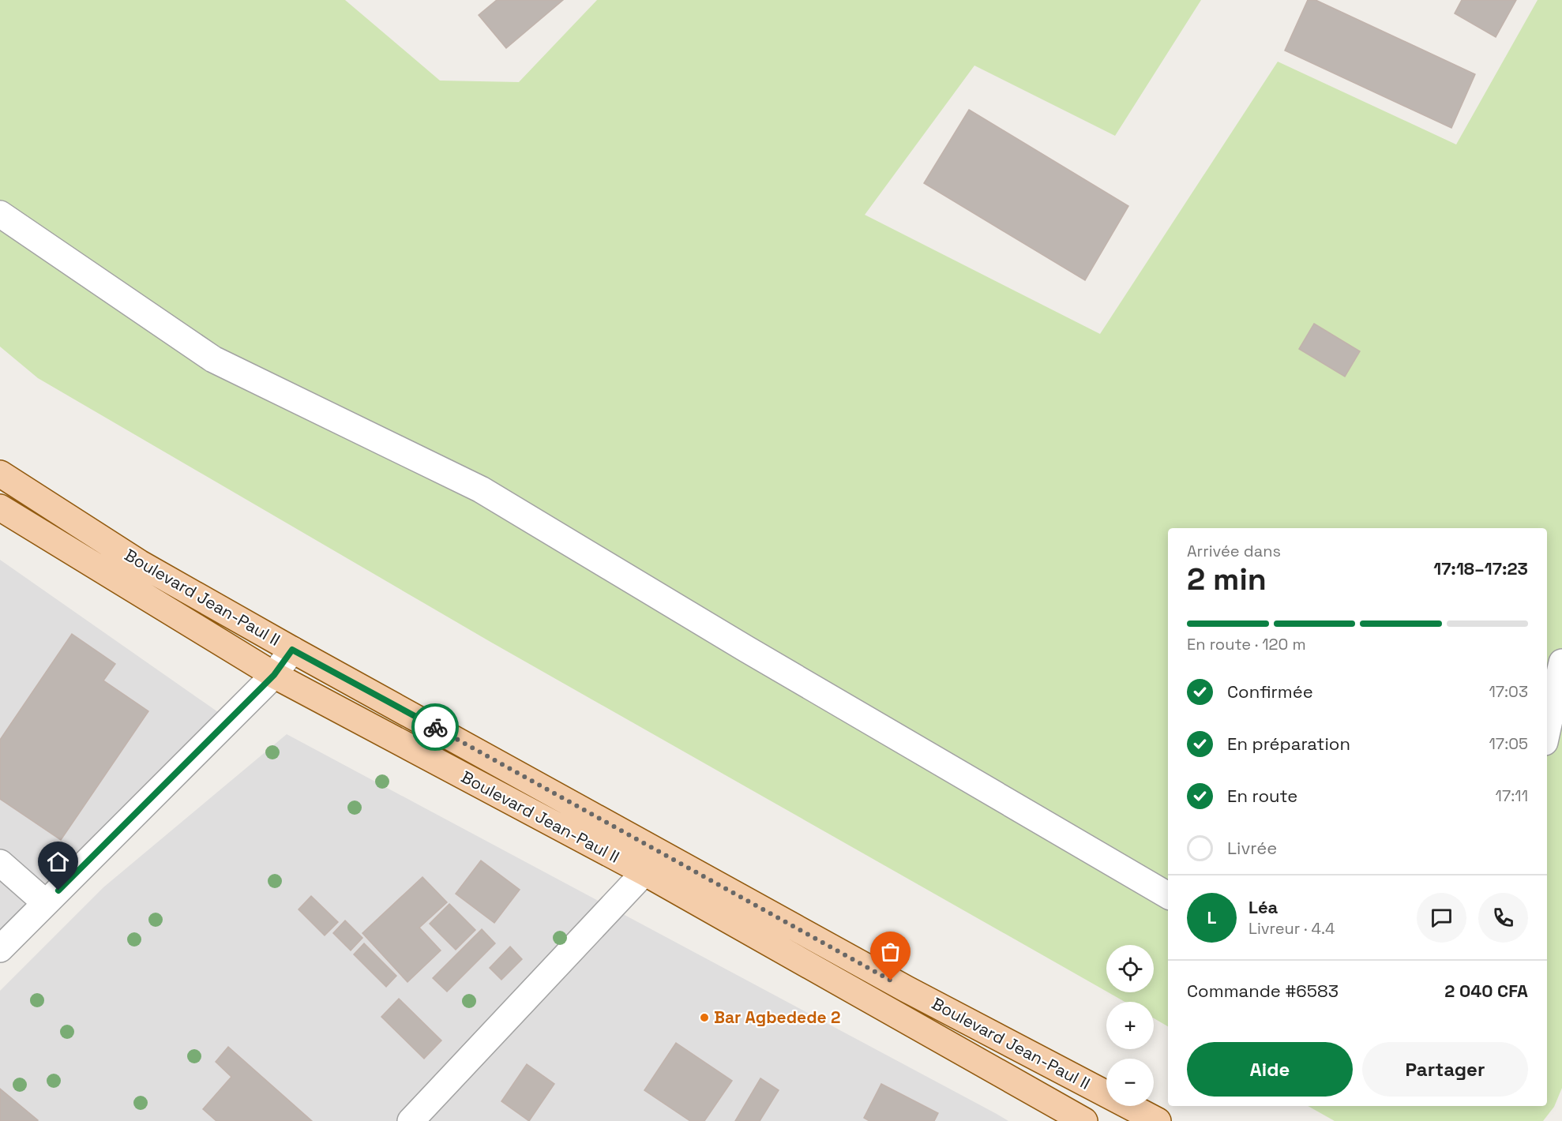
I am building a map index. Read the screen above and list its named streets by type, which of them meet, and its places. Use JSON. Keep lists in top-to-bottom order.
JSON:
{
  "streets": {
    "main road": ["Boulevard Jean-Paul II"]
  },
  "places": ["Bar Agbedede 2"],
  "page": {
    "heading": ["2 min", "Arrivée dans", "17:18–17:23"],
    "panel": [
      "Léa",
      "Livreur · 4.4",
      "Commande #6583",
      "2 040 CFA"
    ],
    "bar": "En route · 120 m",
    "list": [
      ["Confirmée", "17:03"],
      ["En préparation", "17:05"],
      ["En route", "17:11"],
      "Livrée"
    ],
    "round": "L",
    "map_buttons": ["+", "−"],
    "buttons": ["Aide", "Partager"]
  }
}
